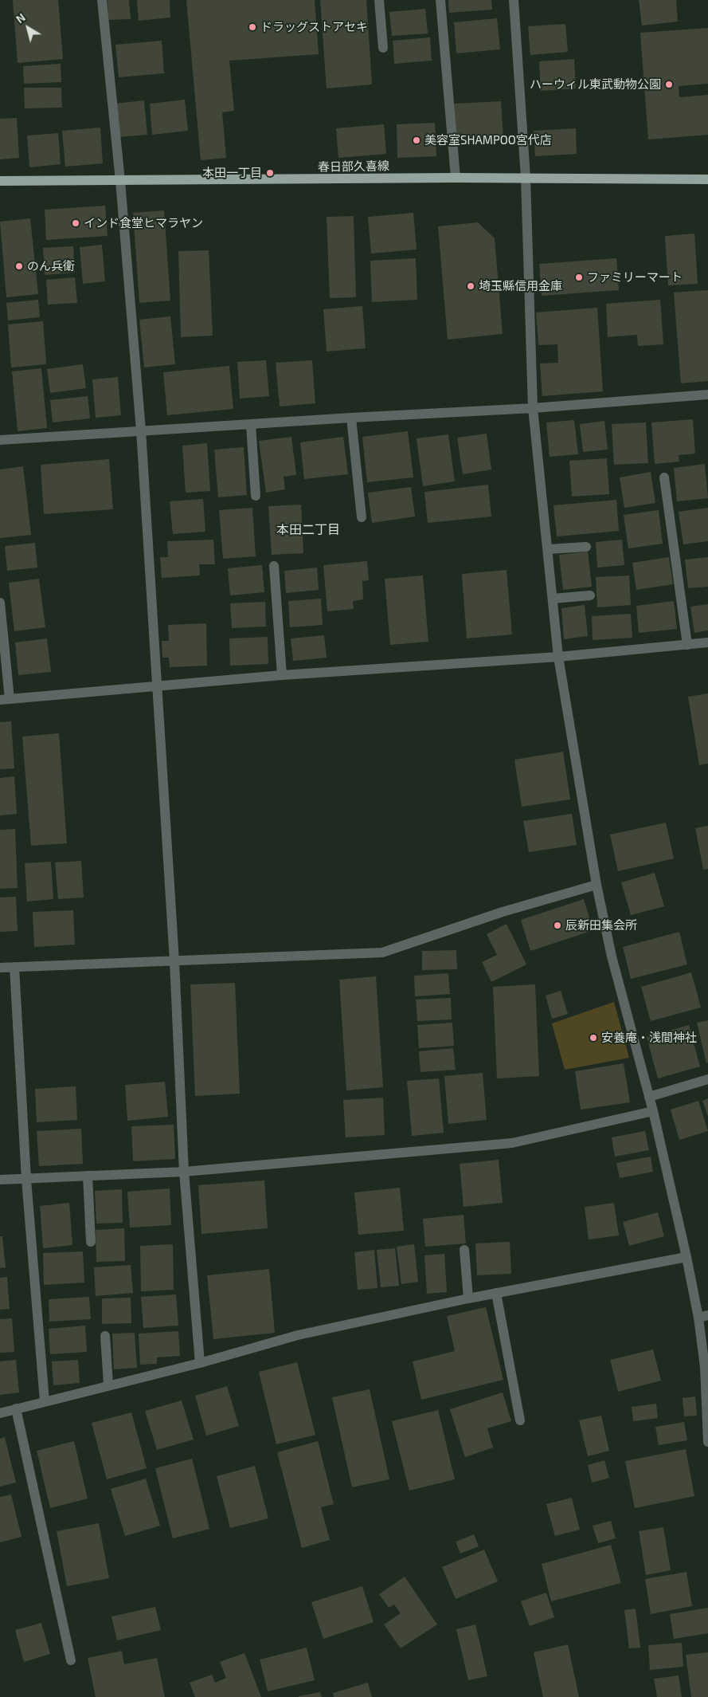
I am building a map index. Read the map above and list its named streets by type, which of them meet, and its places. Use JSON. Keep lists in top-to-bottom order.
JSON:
{
  "streets": {
    "main road": ["春日部久喜線"]
  },
  "districts": ["本田二丁目"],
  "places": [
    "ドラッグストアセキ",
    "ハーウィル東武動物公園",
    "美容室SHAMPOO宮代店",
    "本田一丁目",
    "インド食堂ヒマラヤン",
    "のん兵衛",
    "ファミリーマート",
    "埼玉縣信用金庫",
    "辰新田集会所",
    "安養庵・浅間神社"
  ],
  "north": "top left"
}
